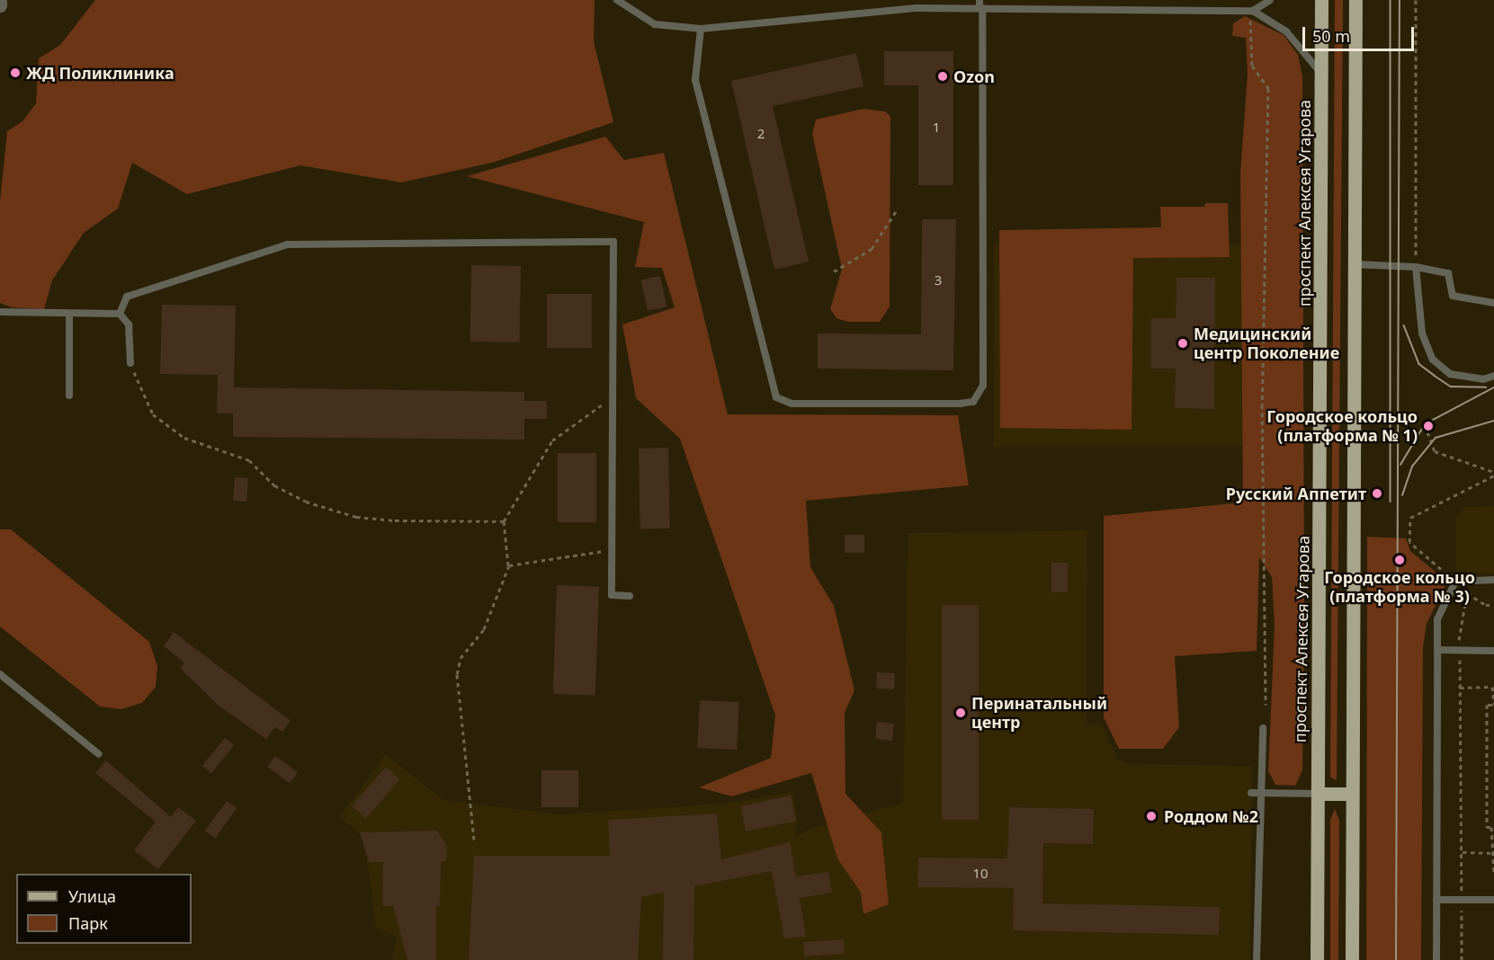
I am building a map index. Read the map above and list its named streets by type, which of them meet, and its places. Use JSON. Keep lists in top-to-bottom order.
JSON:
{
  "streets": {
    "main road": ["проспект Алексея Угарова"]
  },
  "places": [
    "ЖД Поликлиника",
    "Ozon",
    "Медицинский центр Поколение",
    "Городское кольцо (платформа № 1)",
    "Русский Аппетит",
    "Городское кольцо (платформа № 3)",
    "Перинатальный центр",
    "Роддом №2"
  ],
  "house_numbers": [
    "1",
    "2",
    "3",
    "10"
  ],
  "legend": ["Улица", "Парк"],
  "scale_bar": "50 m"
}
